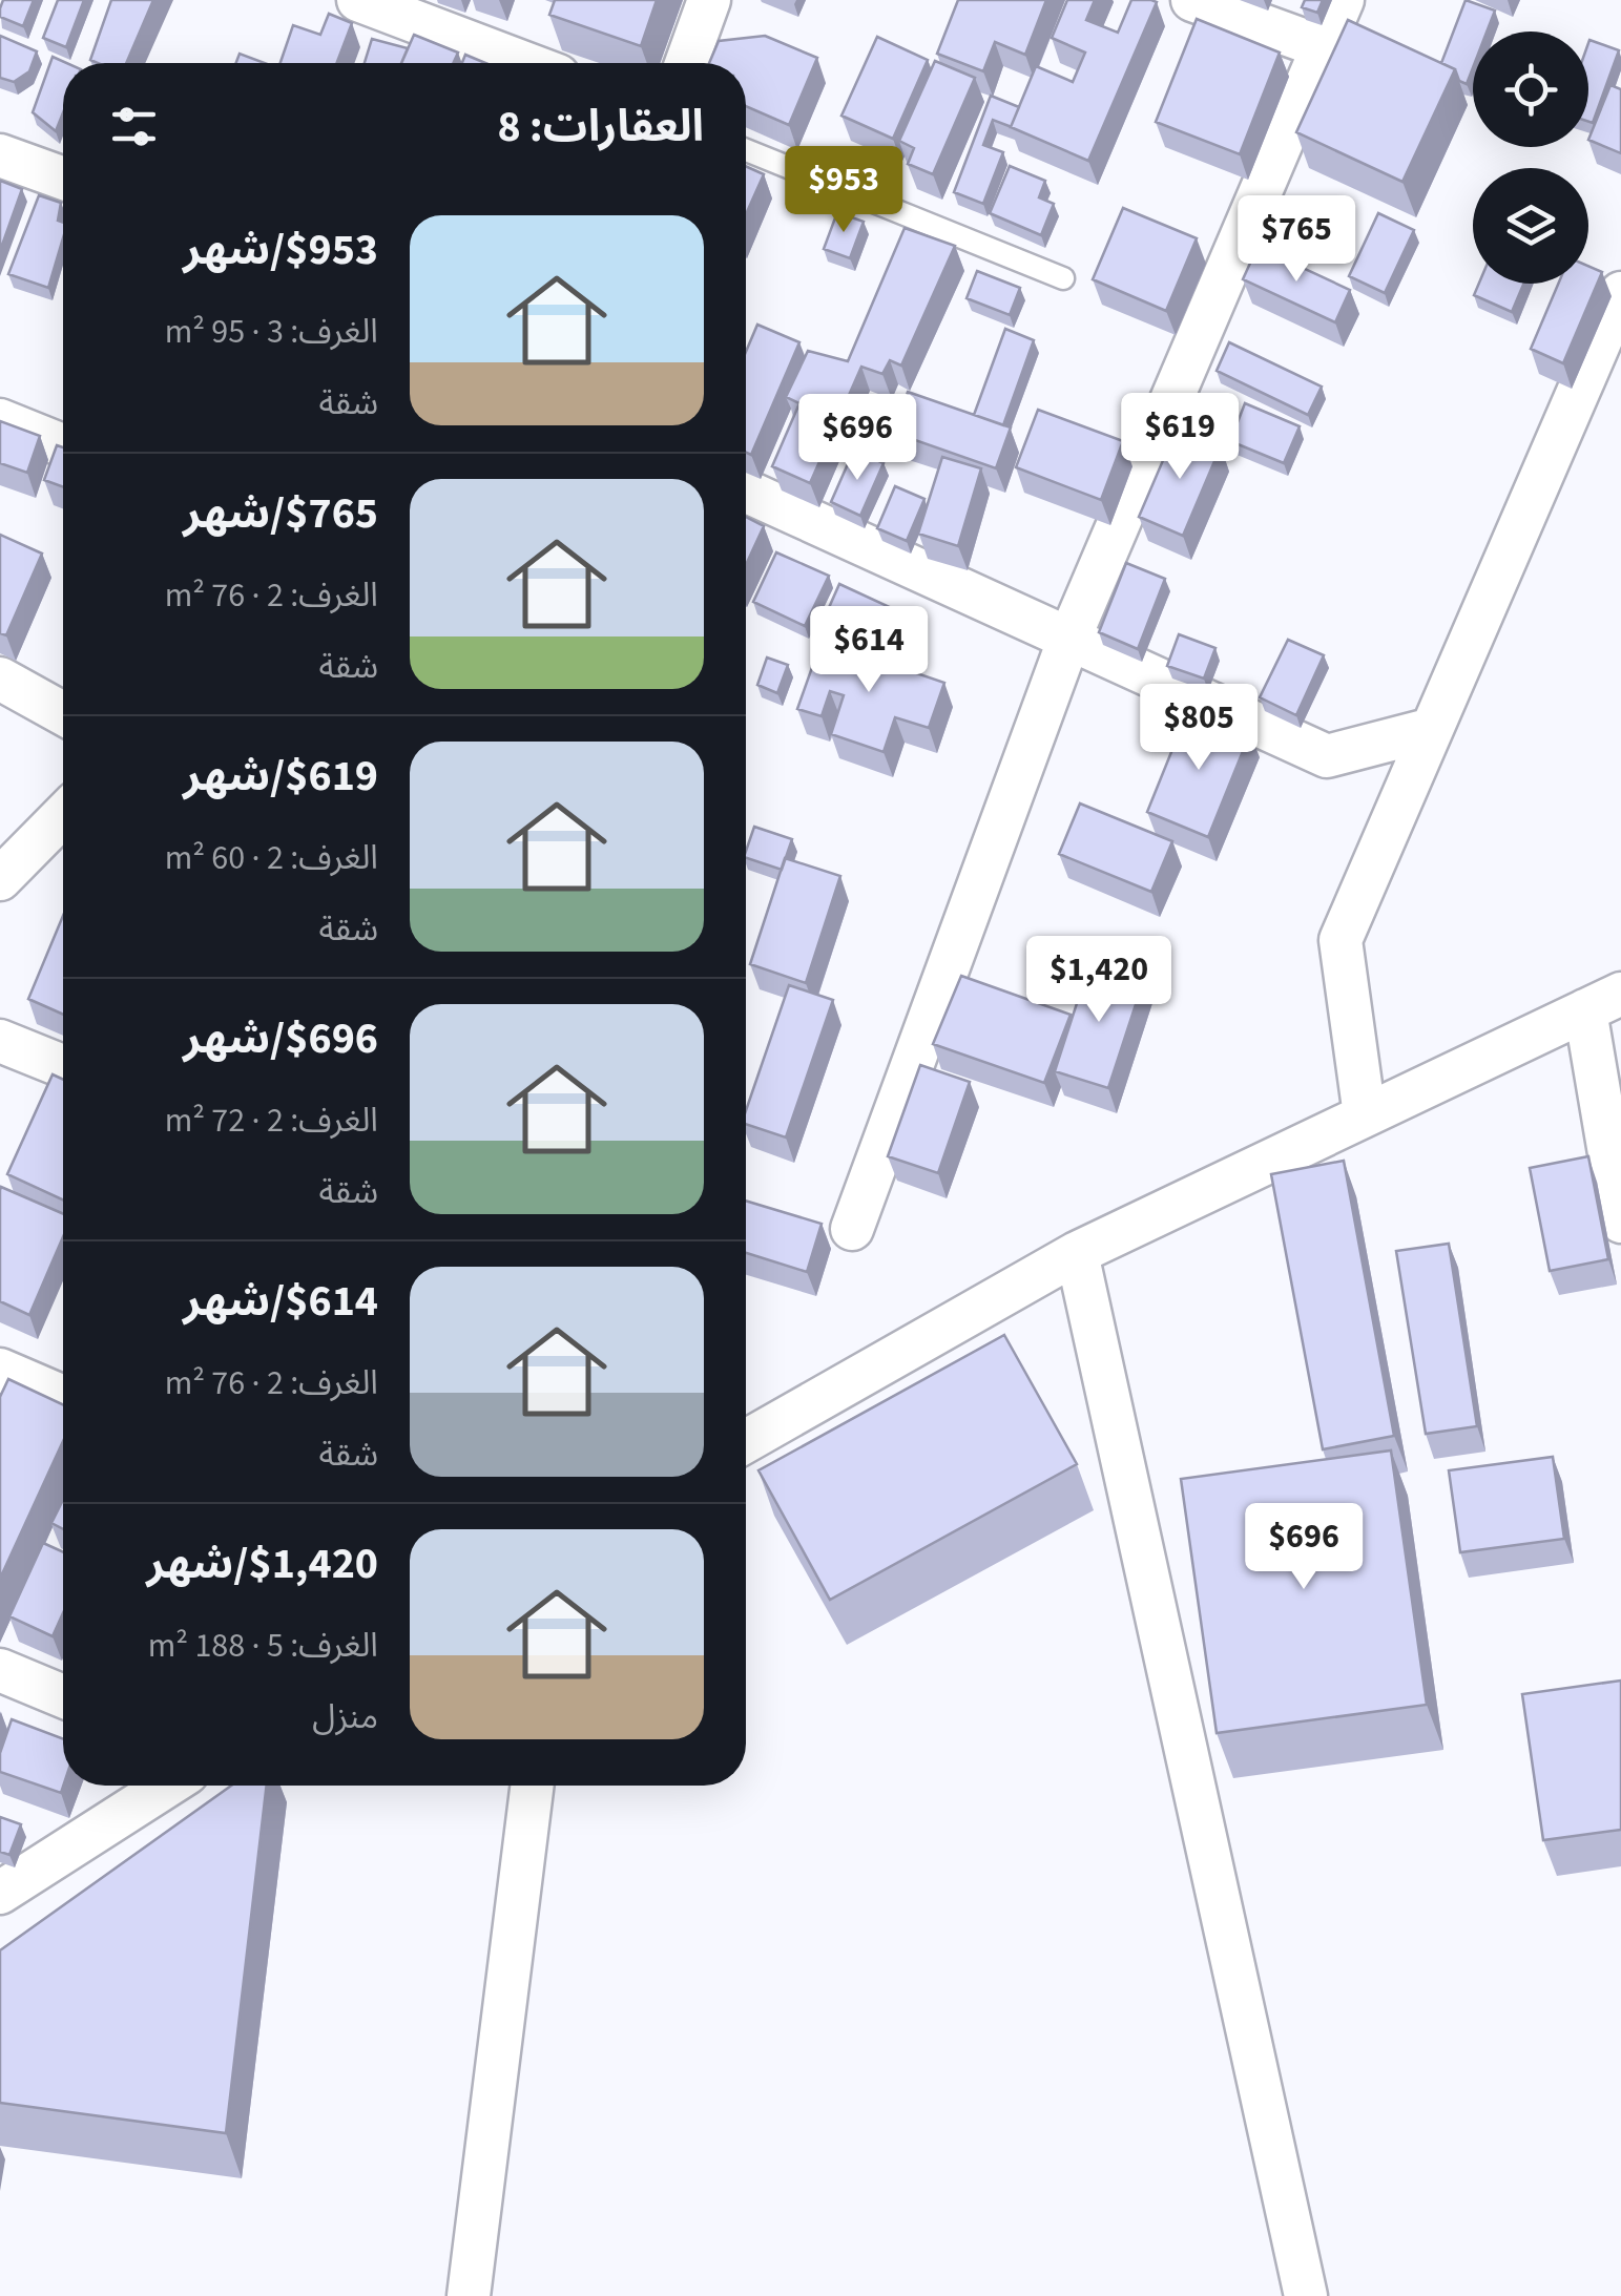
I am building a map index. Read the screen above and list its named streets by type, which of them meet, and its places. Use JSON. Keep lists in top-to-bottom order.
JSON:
{
  "page": {
    "heading": "العقارات: 8",
    "price": [
      "$953",
      "$765",
      "$619",
      "$696",
      "$614",
      "$805",
      "$1,420",
      "$696"
    ],
    "list": [
      {
        "name": "$953/شهر",
        "note": "الغرف: 3 · 95 m² · شقة"
      },
      {
        "name": "$765/شهر",
        "note": "الغرف: 2 · 76 m² · شقة"
      },
      {
        "name": "$619/شهر",
        "note": "الغرف: 2 · 60 m² · شقة"
      },
      {
        "name": "$696/شهر",
        "note": "الغرف: 2 · 72 m² · شقة"
      },
      {
        "name": "$614/شهر",
        "note": "الغرف: 2 · 76 m² · شقة"
      },
      {
        "name": "$1,420/شهر",
        "note": "الغرف: 5 · 188 m² · منزل"
      }
    ]
  }
}
